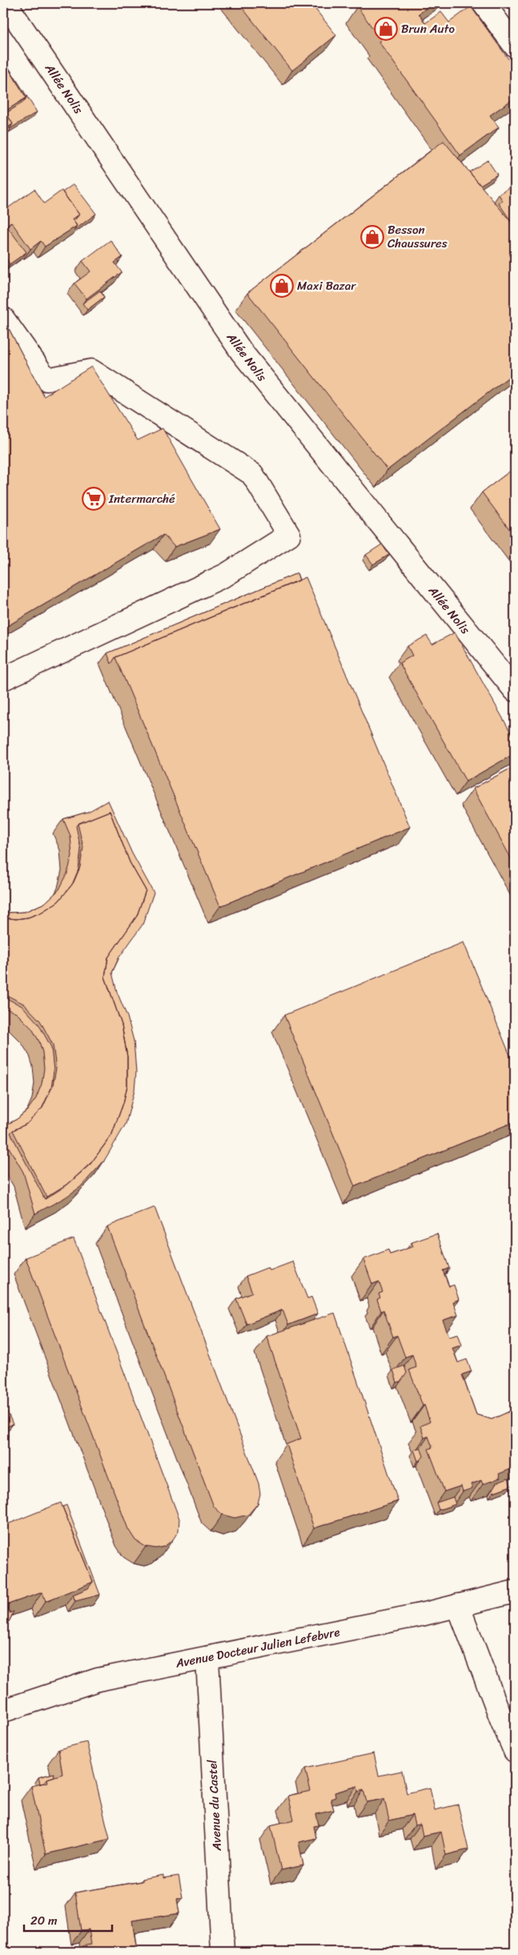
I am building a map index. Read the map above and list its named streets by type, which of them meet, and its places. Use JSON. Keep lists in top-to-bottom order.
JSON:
{
  "streets": {
    "street": ["Allée Nolis", "Avenue Docteur Julien Lefebvre", "Avenue du Castel"]
  },
  "crossings": [
    ["Avenue Docteur Julien Lefebvre", "Avenue du Castel"]
  ],
  "places": {
    "shop": ["Brun Auto", "Besson Chaussures", "Maxi Bazar"],
    "supermarket": ["Intermarché"]
  },
  "scale_bar": "20 m"
}
